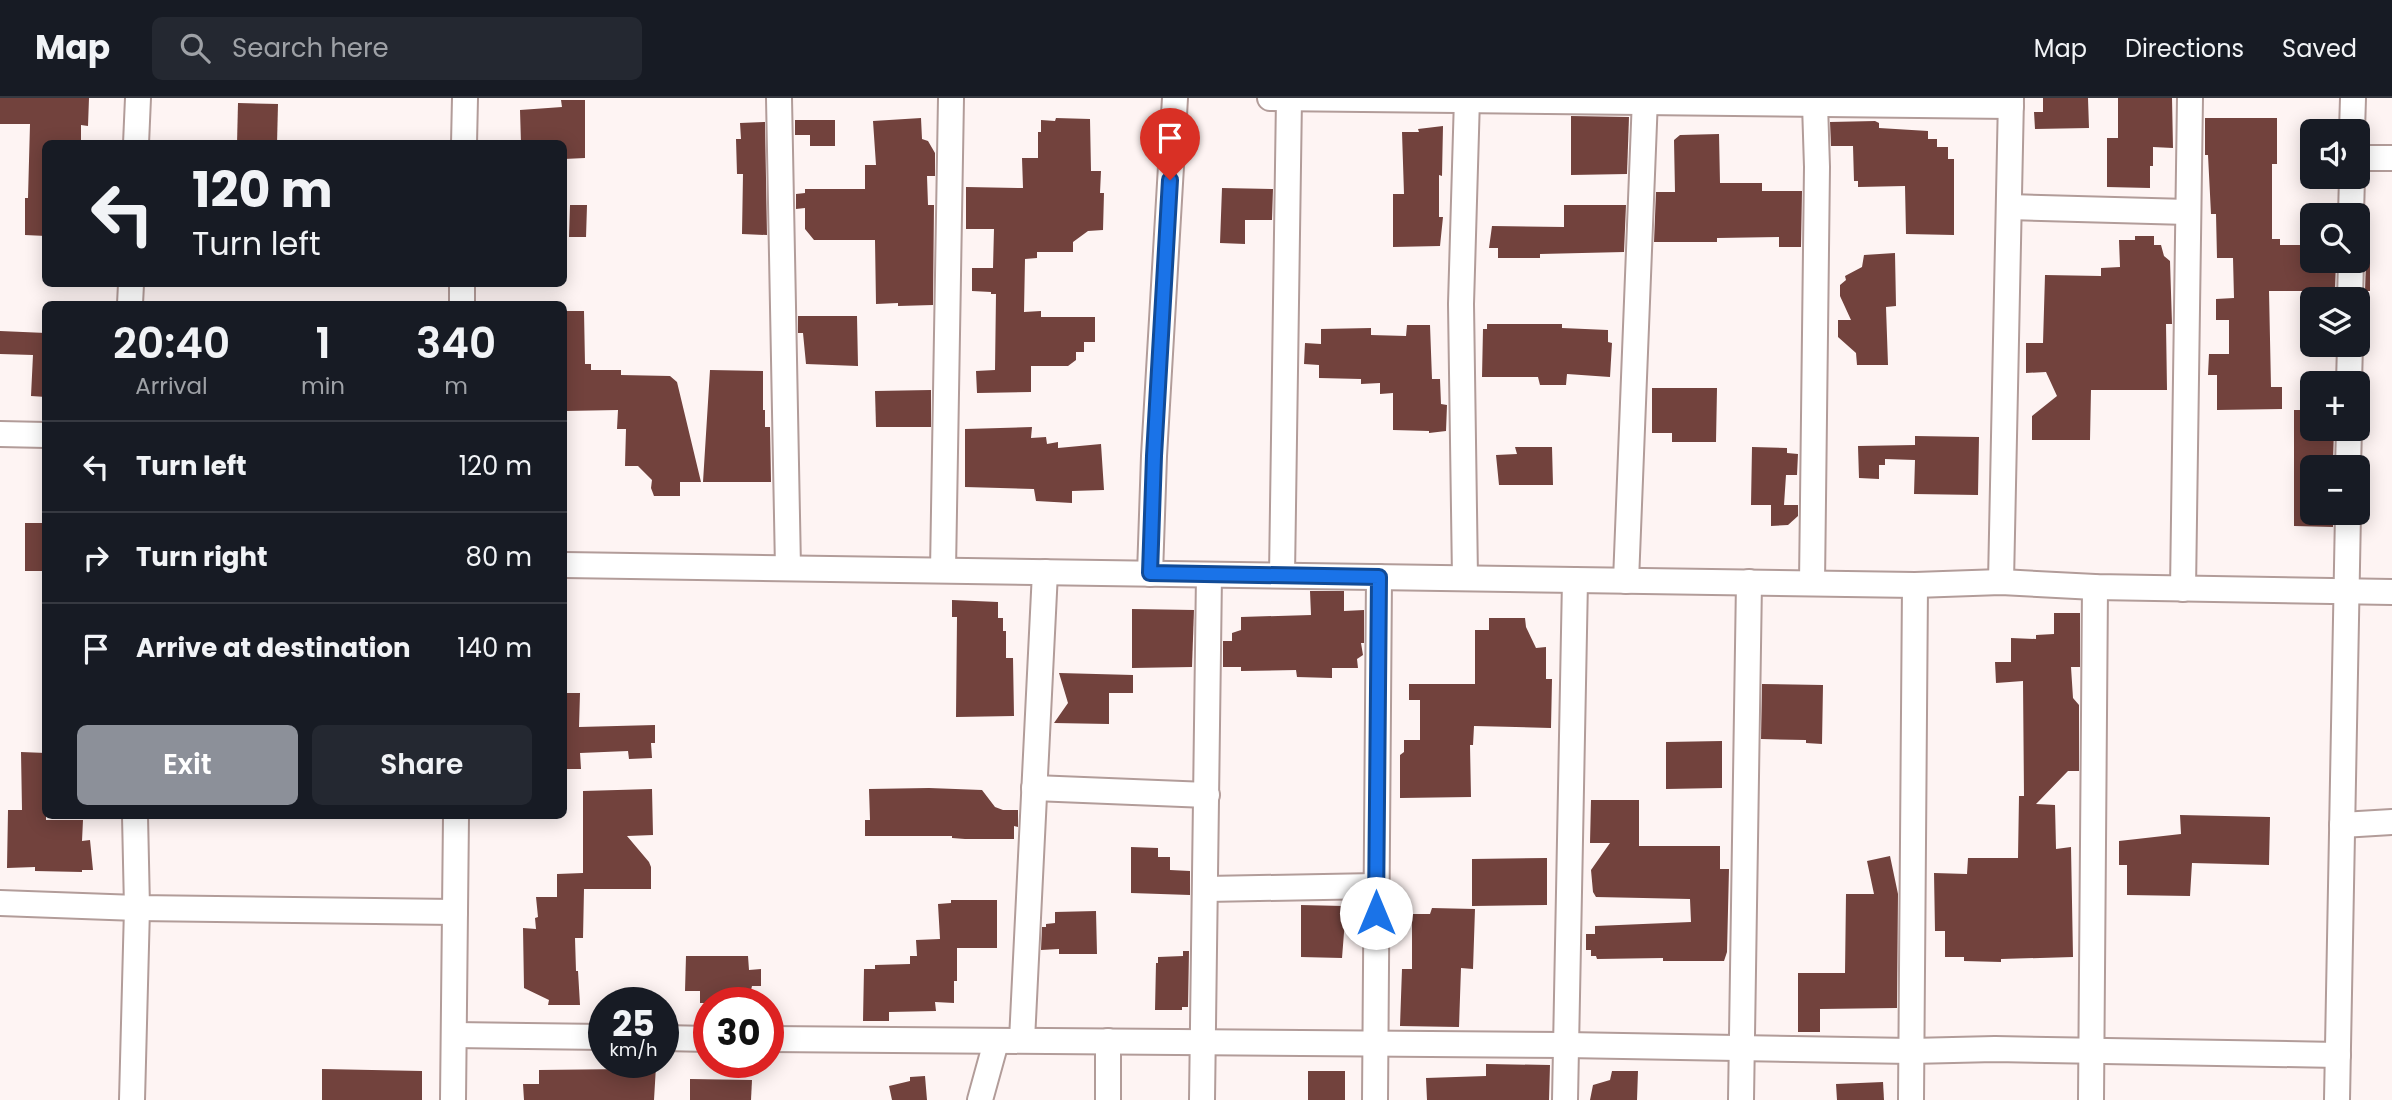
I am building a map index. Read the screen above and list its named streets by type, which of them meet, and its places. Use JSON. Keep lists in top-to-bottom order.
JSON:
{
  "page": {
    "header": "Map",
    "search": "Search here",
    "nav": ["Map", "Directions", "Saved"],
    "map_buttons": ["+", "−"],
    "turn": ["120 m", "Turn left"],
    "eta": [
      "20:40",
      "Arrival",
      "1",
      "min",
      "340",
      "m"
    ],
    "list": [
      {
        "name": "Turn left",
        "value": "120 m"
      },
      {
        "name": "Turn right",
        "value": "80 m"
      },
      {
        "name": "Arrive at destination",
        "value": "140 m"
      }
    ],
    "buttons": ["Exit", "Share"],
    "speed": "25 km/h",
    "limit": "30"
  }
}
